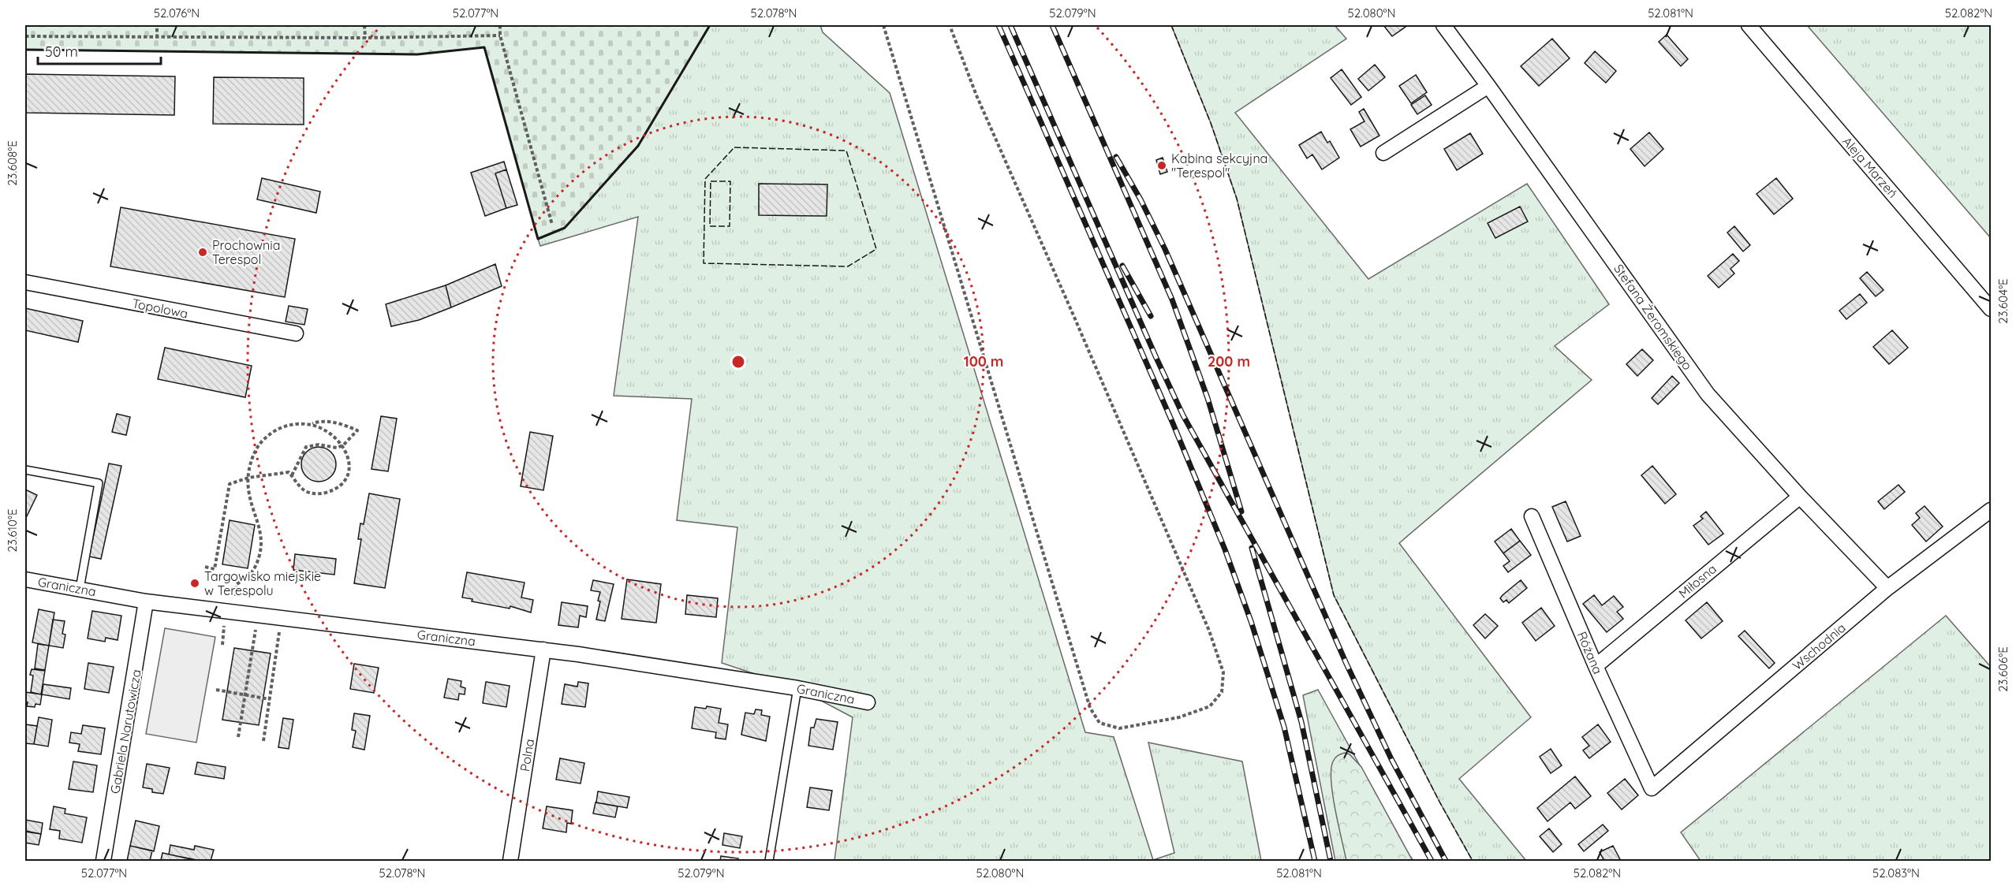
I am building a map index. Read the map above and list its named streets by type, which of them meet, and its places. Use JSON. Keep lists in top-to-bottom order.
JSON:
{
  "streets": {
    "street": [
      "Aleja Marzeń",
      "Topolowa",
      "Stefana Żeromskiego",
      "Miłosna",
      "Graniczna",
      "Wschodnia",
      "Różana",
      "Gabriela Narutowicza",
      "Polna"
    ]
  },
  "crossings": [
    ["Stefana Żeromskiego", "Miłosna"],
    ["Stefana Żeromskiego", "Wschodnia"],
    ["Miłosna", "Różana"],
    ["Graniczna", "Gabriela Narutowicza"],
    ["Graniczna", "Polna"],
    ["Wschodnia", "Różana"]
  ],
  "places": ["Kabina sekcyjna \"Terespol\"", "Prochownia Terespol", "Targowisko miejskie w Terespolu"],
  "scale_bar": "50 m",
  "coordinates": [
    "52.076°N",
    "52.077°N",
    "52.078°N",
    "52.079°N",
    "52.080°N",
    "52.081°N",
    "52.082°N",
    "23.608°E",
    "23.604°E",
    "23.610°E",
    "23.606°E",
    "52.083°N"
  ],
  "rings": ["100 m", "200 m"]
}
